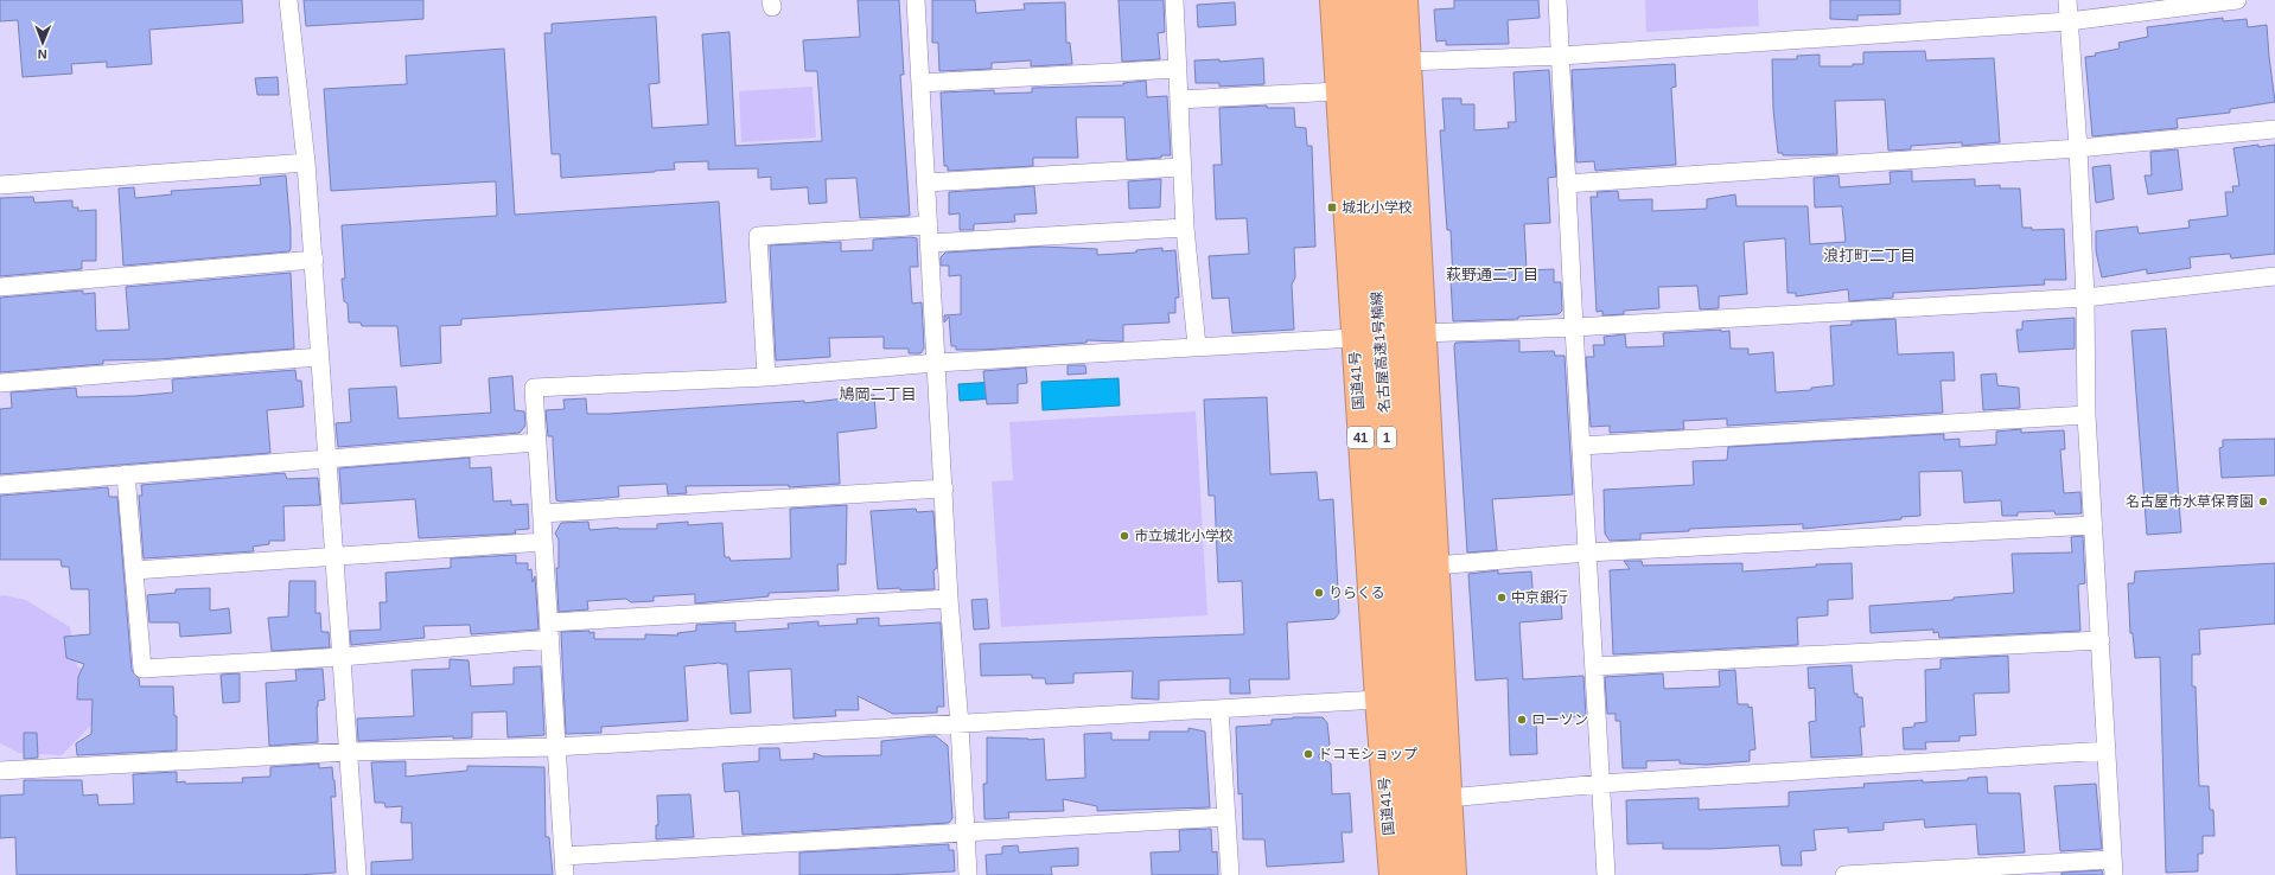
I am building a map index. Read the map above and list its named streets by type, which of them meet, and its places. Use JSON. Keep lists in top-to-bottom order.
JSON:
{
  "streets": {
    "highway": [
      "名古屋高速1号楠線",
      "国道41号",
      "41",
      "1"
    ]
  },
  "districts": ["浪打町二丁目", "萩野通二丁目", "鳩岡二丁目"],
  "places": {
    "transit": ["城北小学校"],
    "other": [
      "名古屋市水草保育園",
      "市立城北小学校",
      "りらくる",
      "中京銀行",
      "ローソン",
      "ドコモショップ"
    ]
  },
  "north": "bottom"
}
